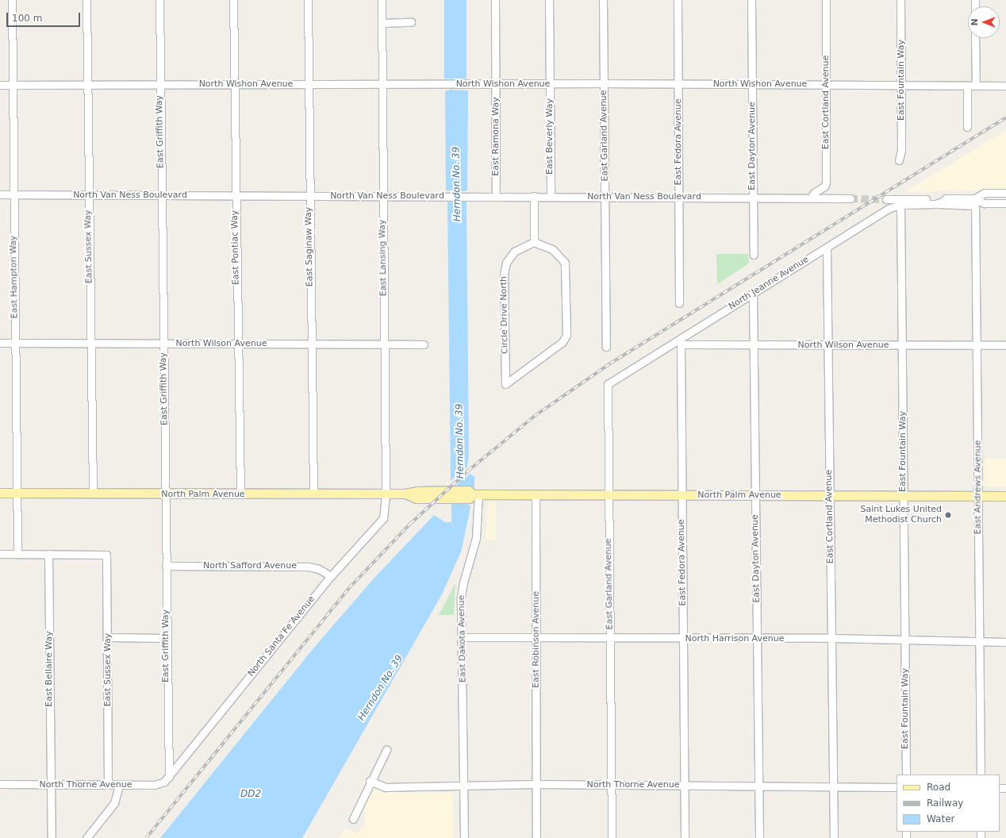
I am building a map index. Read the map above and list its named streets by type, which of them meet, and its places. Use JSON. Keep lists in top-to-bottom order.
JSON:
{
  "streets": {
    "main road": ["North Palm Avenue"],
    "street": [
      "East Fountain Way",
      "North Wishon Avenue",
      "East Cortland Avenue",
      "East Griffith Way",
      "East Garland Avenue",
      "East Ramona Way",
      "East Beverly Way",
      "East Fedora Avenue",
      "East Dayton Avenue",
      "North Van Ness Boulevard",
      "East Sussex Way",
      "East Saginaw Way",
      "East Pontiac Way",
      "East Lansing Way",
      "East Hampton Way",
      "North Jeanne Avenue",
      "Circle Drive North",
      "North Wilson Avenue",
      "East Andrews Avenue",
      "North Safford Avenue",
      "North Santa Fe Avenue",
      "East Dakota Avenue",
      "North Harrison Avenue",
      "East Robinson Avenue",
      "East Bellaire Way",
      "North Thorne Avenue"
    ]
  },
  "crossings": [
    ["East Fountain Way", "North Wishon Avenue"],
    ["East Fountain Way", "North Jeanne Avenue"],
    ["East Fountain Way", "North Wilson Avenue"],
    ["East Fountain Way", "North Palm Avenue"],
    ["East Fountain Way", "North Harrison Avenue"],
    ["North Wishon Avenue", "East Cortland Avenue"],
    ["North Wishon Avenue", "East Griffith Way"],
    ["North Wishon Avenue", "East Garland Avenue"],
    ["North Wishon Avenue", "East Ramona Way"],
    ["North Wishon Avenue", "East Beverly Way"],
    ["North Wishon Avenue", "East Fedora Avenue"],
    ["North Wishon Avenue", "East Dayton Avenue"],
    ["North Wishon Avenue", "East Sussex Way"],
    ["North Wishon Avenue", "East Saginaw Way"],
    ["North Wishon Avenue", "East Pontiac Way"],
    ["North Wishon Avenue", "East Lansing Way"],
    ["North Wishon Avenue", "East Hampton Way"],
    ["East Cortland Avenue", "North Van Ness Boulevard"],
    ["East Cortland Avenue", "North Jeanne Avenue"],
    ["East Cortland Avenue", "North Wilson Avenue"],
    ["East Cortland Avenue", "North Palm Avenue"],
    ["East Cortland Avenue", "North Harrison Avenue"],
    ["East Cortland Avenue", "North Thorne Avenue"],
    ["East Griffith Way", "North Van Ness Boulevard"],
    ["East Griffith Way", "North Wilson Avenue"],
    ["East Griffith Way", "North Palm Avenue"],
    ["East Griffith Way", "North Safford Avenue"],
    ["East Griffith Way", "North Santa Fe Avenue"],
    ["East Griffith Way", "North Thorne Avenue"],
    ["East Garland Avenue", "North Van Ness Boulevard"],
    ["East Garland Avenue", "North Jeanne Avenue"],
    ["East Garland Avenue", "North Palm Avenue"],
    ["East Garland Avenue", "North Harrison Avenue"],
    ["East Garland Avenue", "North Thorne Avenue"],
    ["East Ramona Way", "North Van Ness Boulevard"],
    ["East Beverly Way", "North Van Ness Boulevard"],
    ["East Fedora Avenue", "North Van Ness Boulevard"],
    ["East Fedora Avenue", "North Jeanne Avenue"],
    ["East Fedora Avenue", "North Wilson Avenue"],
    ["East Fedora Avenue", "North Palm Avenue"],
    ["East Fedora Avenue", "North Harrison Avenue"],
    ["East Fedora Avenue", "North Thorne Avenue"],
    ["East Dayton Avenue", "North Van Ness Boulevard"],
    ["East Dayton Avenue", "North Jeanne Avenue"],
    ["East Dayton Avenue", "North Wilson Avenue"],
    ["East Dayton Avenue", "North Palm Avenue"],
    ["East Dayton Avenue", "North Harrison Avenue"],
    ["East Dayton Avenue", "North Thorne Avenue"],
    ["North Van Ness Boulevard", "East Sussex Way"],
    ["North Van Ness Boulevard", "East Saginaw Way"],
    ["North Van Ness Boulevard", "East Pontiac Way"],
    ["North Van Ness Boulevard", "East Lansing Way"],
    ["North Van Ness Boulevard", "East Hampton Way"],
    ["East Sussex Way", "North Wilson Avenue"],
    ["East Sussex Way", "North Palm Avenue"],
    ["East Sussex Way", "East Bellaire Way"],
    ["East Sussex Way", "North Thorne Avenue"],
    ["East Saginaw Way", "North Wilson Avenue"],
    ["East Saginaw Way", "North Palm Avenue"],
    ["East Pontiac Way", "North Wilson Avenue"],
    ["East Pontiac Way", "North Palm Avenue"],
    ["East Lansing Way", "North Wilson Avenue"],
    ["East Lansing Way", "North Palm Avenue"],
    ["East Lansing Way", "North Santa Fe Avenue"],
    ["East Hampton Way", "North Wilson Avenue"],
    ["East Hampton Way", "North Palm Avenue"],
    ["North Jeanne Avenue", "North Wilson Avenue"],
    ["North Jeanne Avenue", "East Andrews Avenue"],
    ["North Wilson Avenue", "East Andrews Avenue"],
    ["East Andrews Avenue", "North Palm Avenue"],
    ["East Andrews Avenue", "North Harrison Avenue"],
    ["North Palm Avenue", "North Santa Fe Avenue"],
    ["North Palm Avenue", "East Dakota Avenue"],
    ["North Palm Avenue", "East Robinson Avenue"],
    ["North Safford Avenue", "North Santa Fe Avenue"],
    ["North Santa Fe Avenue", "North Thorne Avenue"],
    ["East Dakota Avenue", "North Harrison Avenue"],
    ["East Dakota Avenue", "North Thorne Avenue"],
    ["North Harrison Avenue", "East Robinson Avenue"],
    ["East Robinson Avenue", "North Thorne Avenue"],
    ["East Bellaire Way", "North Thorne Avenue"]
  ],
  "water": ["Herndon No. 39", "DD2"],
  "places": ["Saint Lukes United Methodist Church"],
  "legend": ["Road", "Railway", "Water"],
  "scale_bar": "100 m",
  "north": "left"
}
